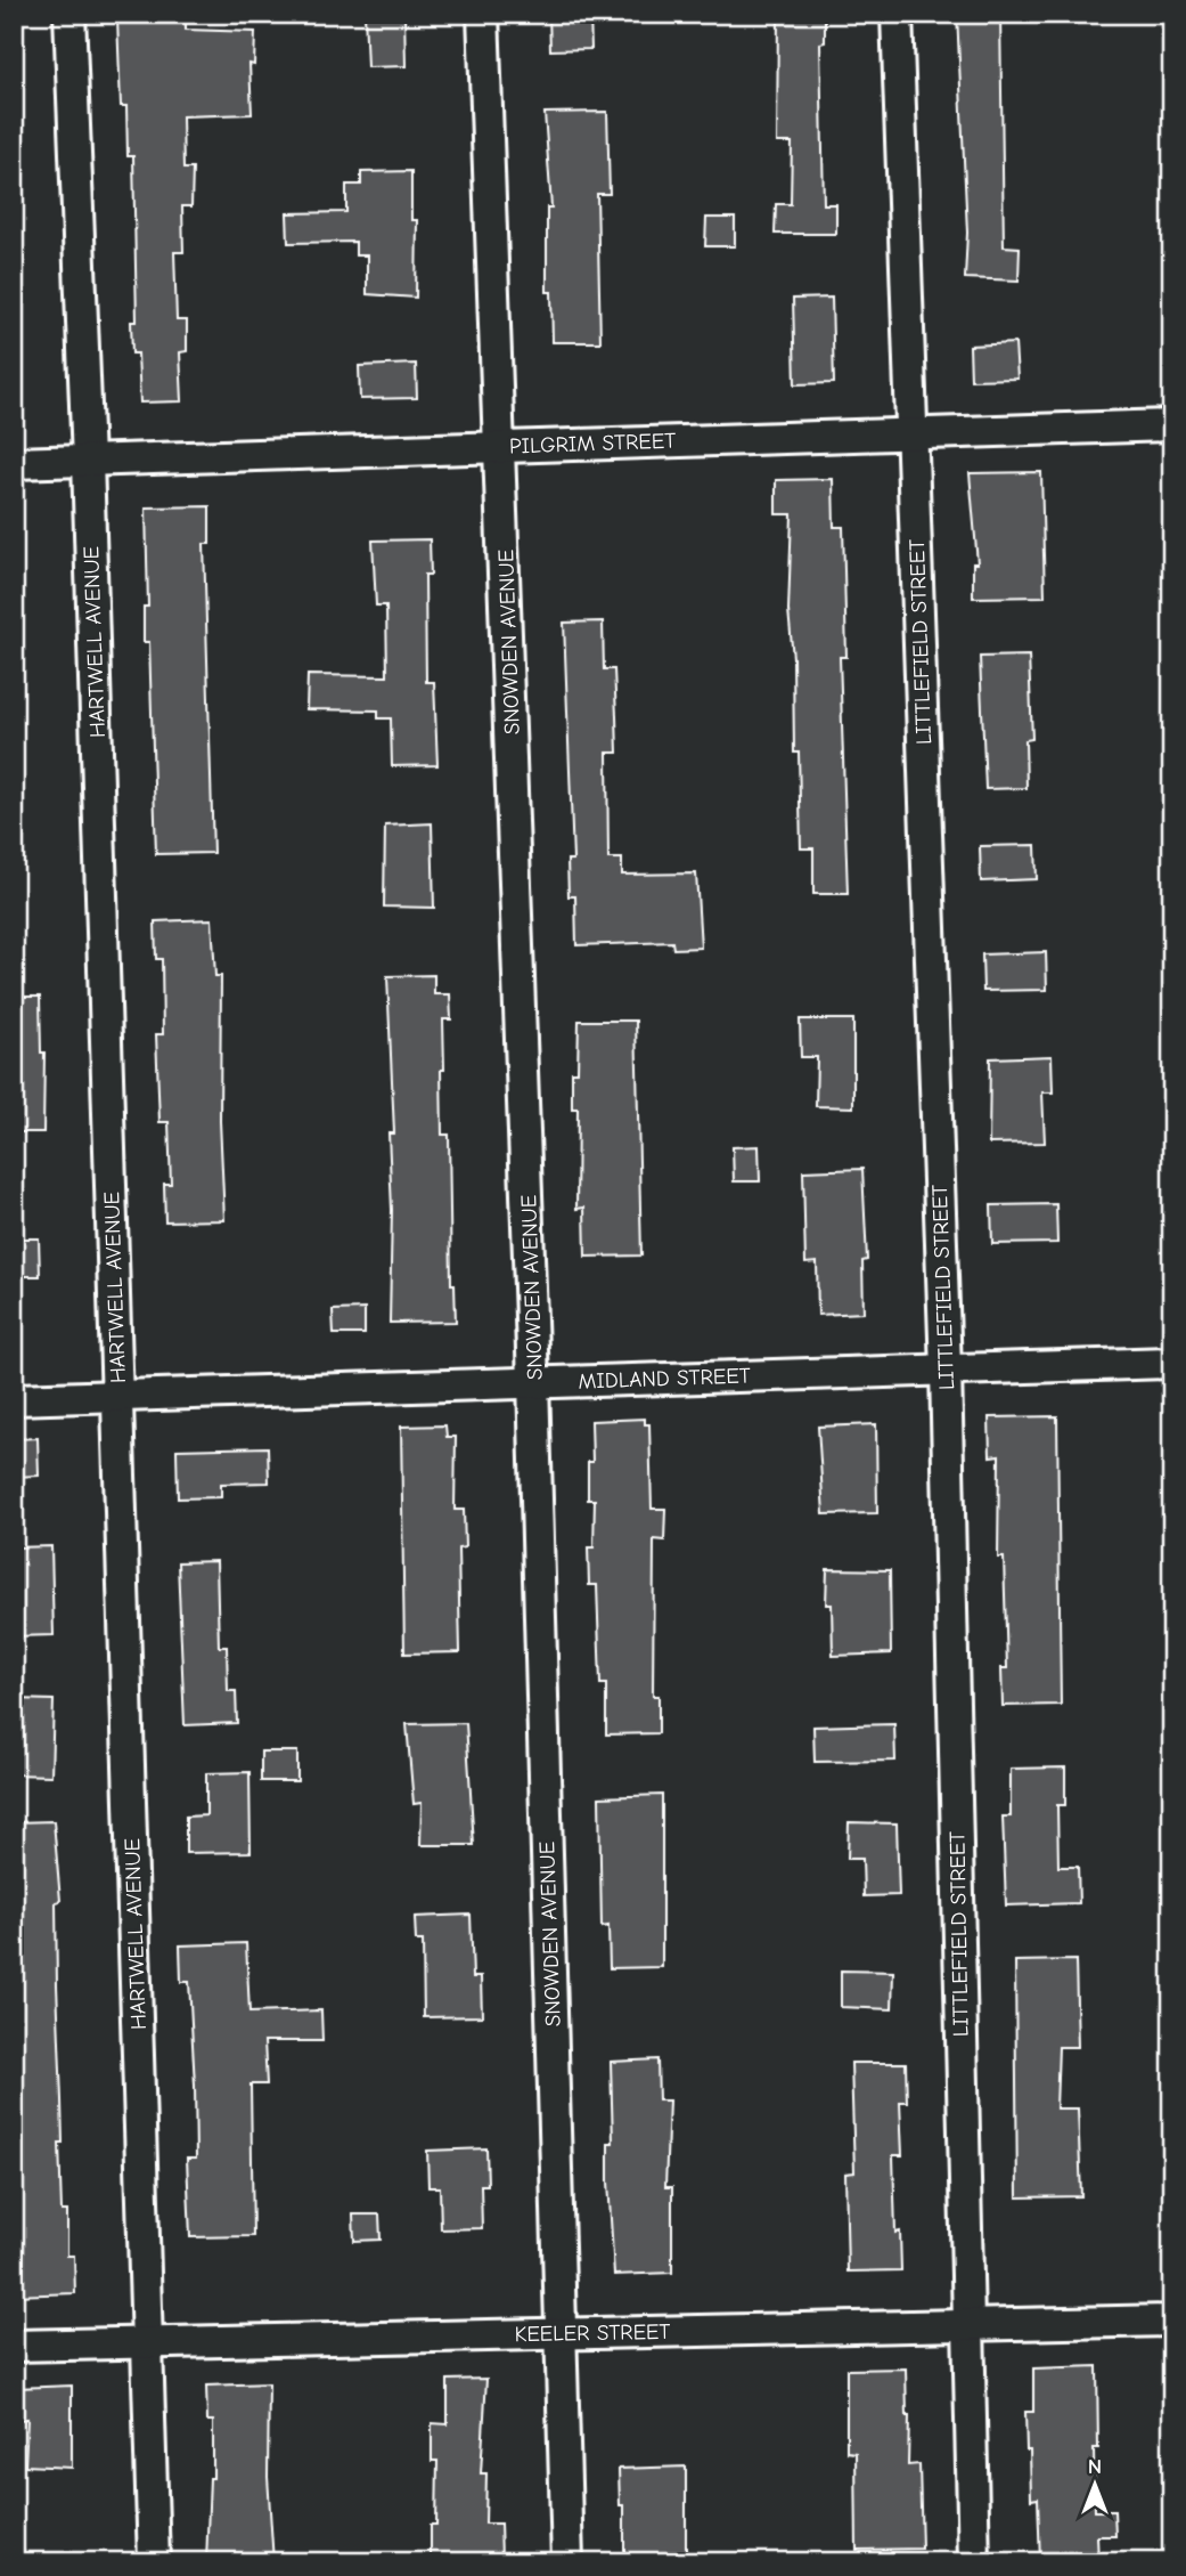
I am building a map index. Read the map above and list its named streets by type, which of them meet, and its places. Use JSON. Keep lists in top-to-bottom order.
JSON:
{
  "streets": {
    "street": [
      "PILGRIM STREET",
      "HARTWELL AVENUE",
      "SNOWDEN AVENUE",
      "LITTLEFIELD STREET",
      "MIDLAND STREET",
      "KEELER STREET"
    ]
  },
  "crossings": [
    ["PILGRIM STREET", "HARTWELL AVENUE"],
    ["PILGRIM STREET", "SNOWDEN AVENUE"],
    ["PILGRIM STREET", "LITTLEFIELD STREET"],
    ["HARTWELL AVENUE", "MIDLAND STREET"],
    ["HARTWELL AVENUE", "KEELER STREET"],
    ["SNOWDEN AVENUE", "MIDLAND STREET"],
    ["SNOWDEN AVENUE", "KEELER STREET"],
    ["LITTLEFIELD STREET", "MIDLAND STREET"],
    ["LITTLEFIELD STREET", "KEELER STREET"]
  ],
  "north": "top"
}
